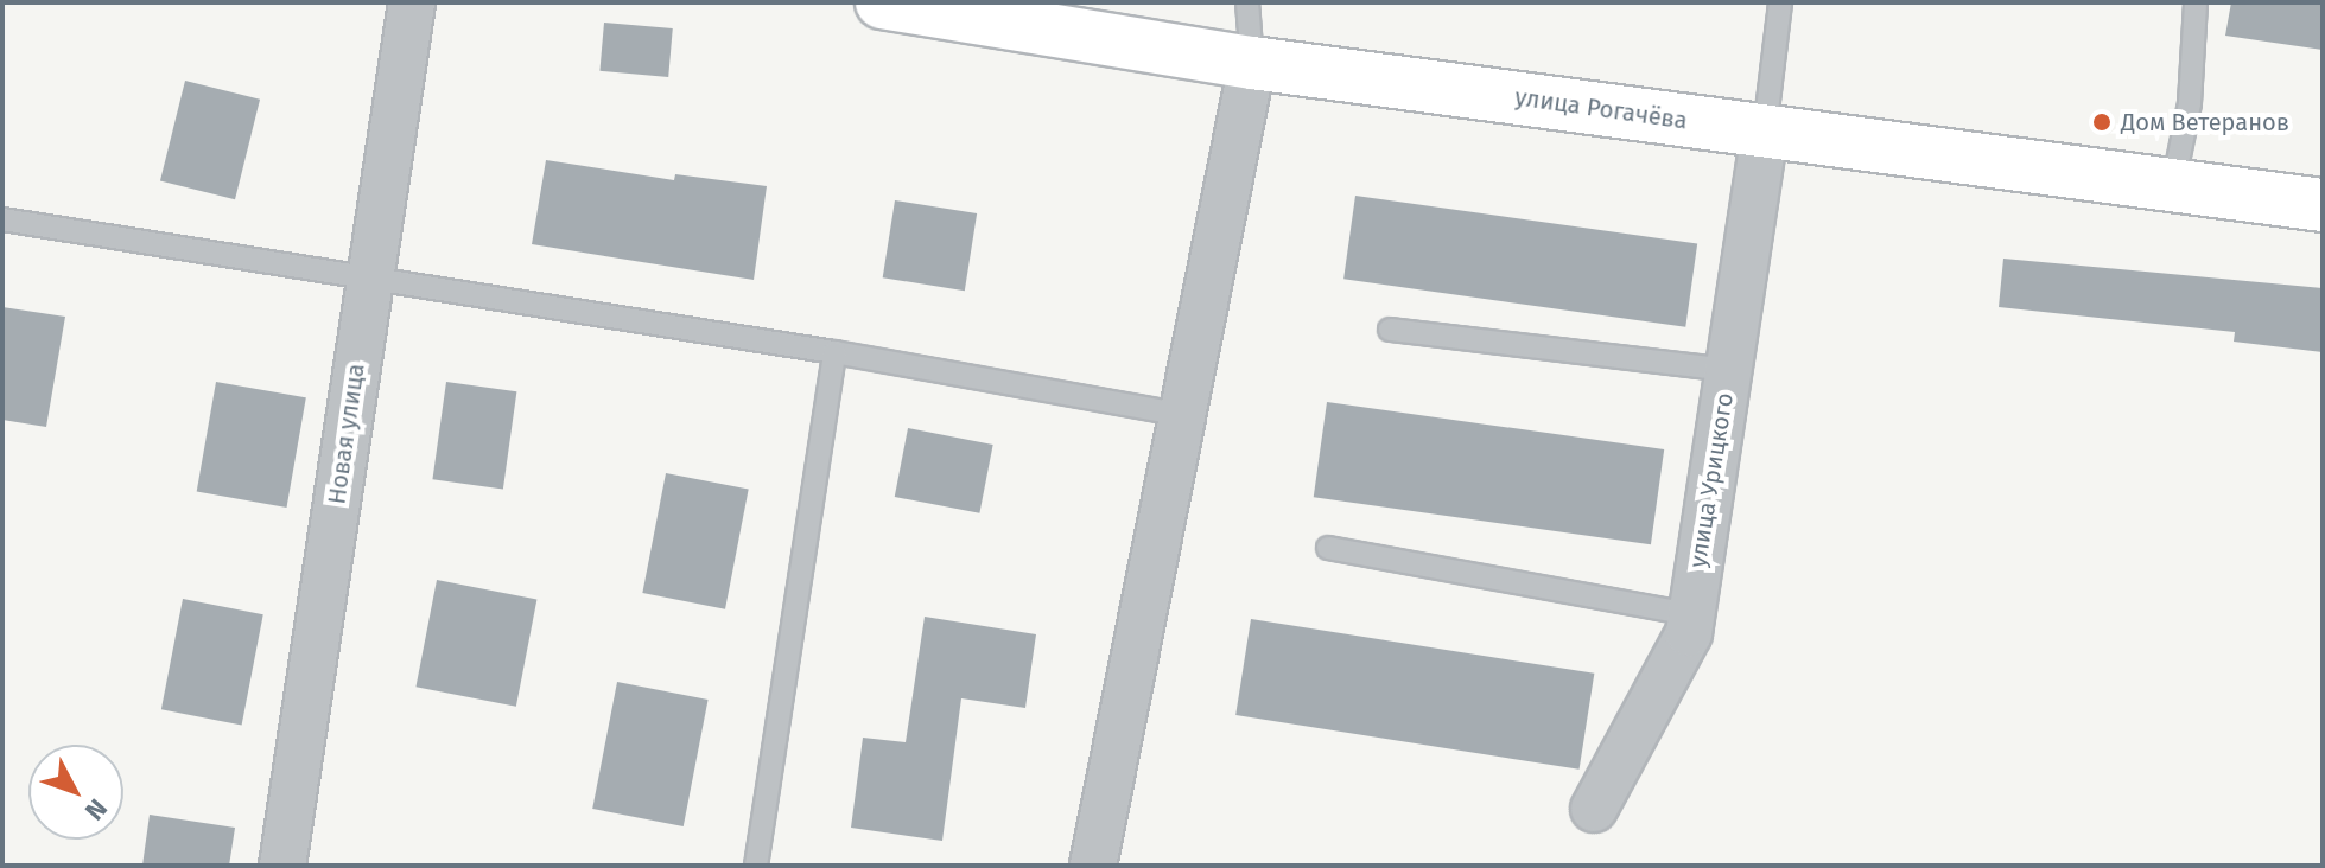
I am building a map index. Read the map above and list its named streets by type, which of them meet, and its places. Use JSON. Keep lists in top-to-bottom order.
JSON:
{
  "streets": {
    "street": ["улица Рогачёва", "Новая улица", "улица Урицкого"]
  },
  "crossings": [
    ["улица Рогачёва", "улица Урицкого"]
  ],
  "places": ["Дом Ветеранов"],
  "north": "bottom right"
}
